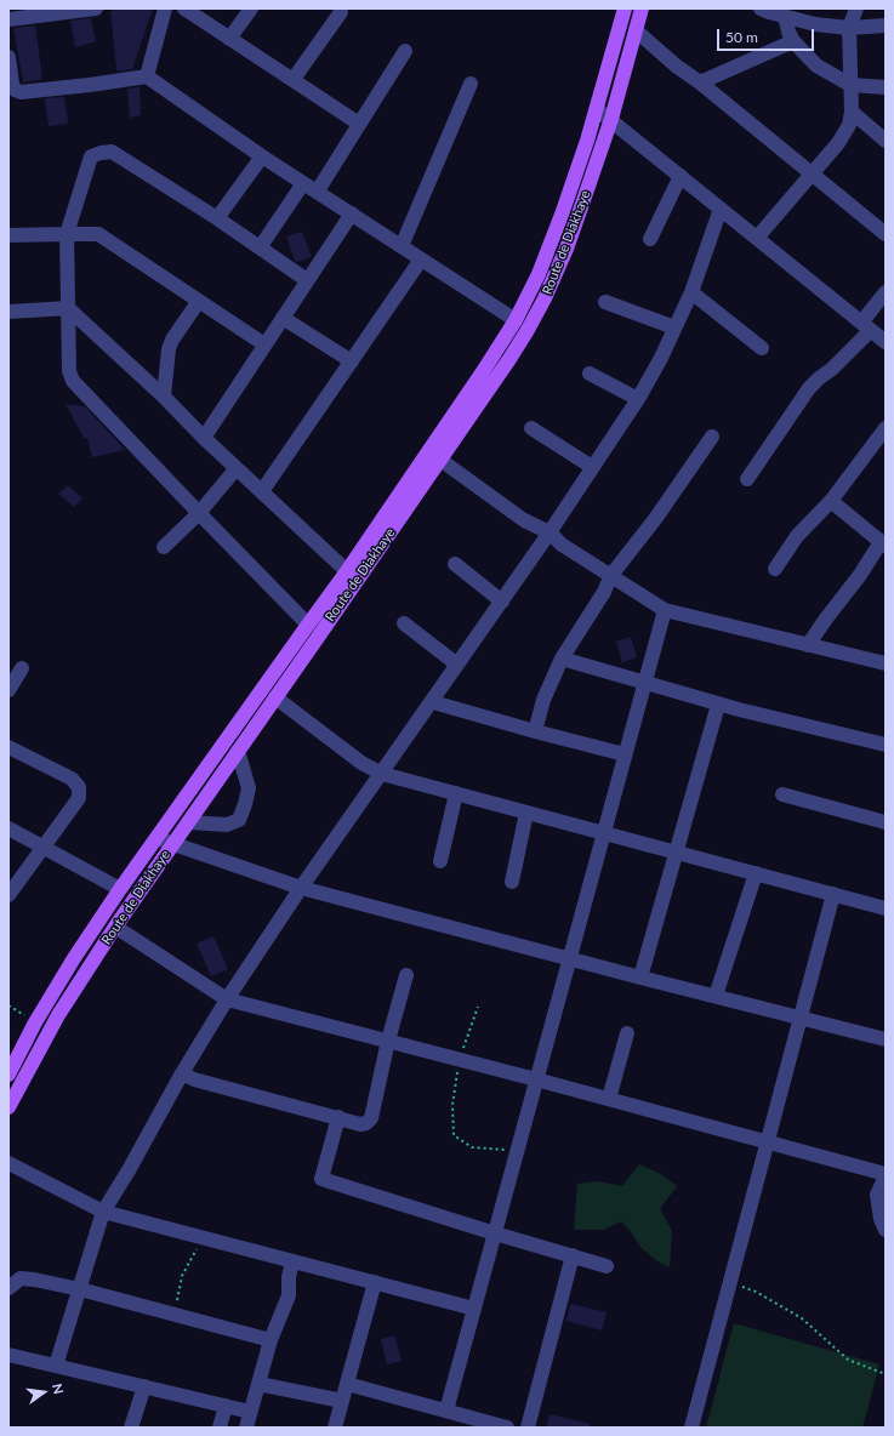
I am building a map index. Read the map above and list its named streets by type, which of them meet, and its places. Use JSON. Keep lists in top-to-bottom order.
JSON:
{
  "streets": {
    "main road": ["Route de Diakhaye"]
  },
  "scale_bar": "50 m",
  "north": "right"
}
